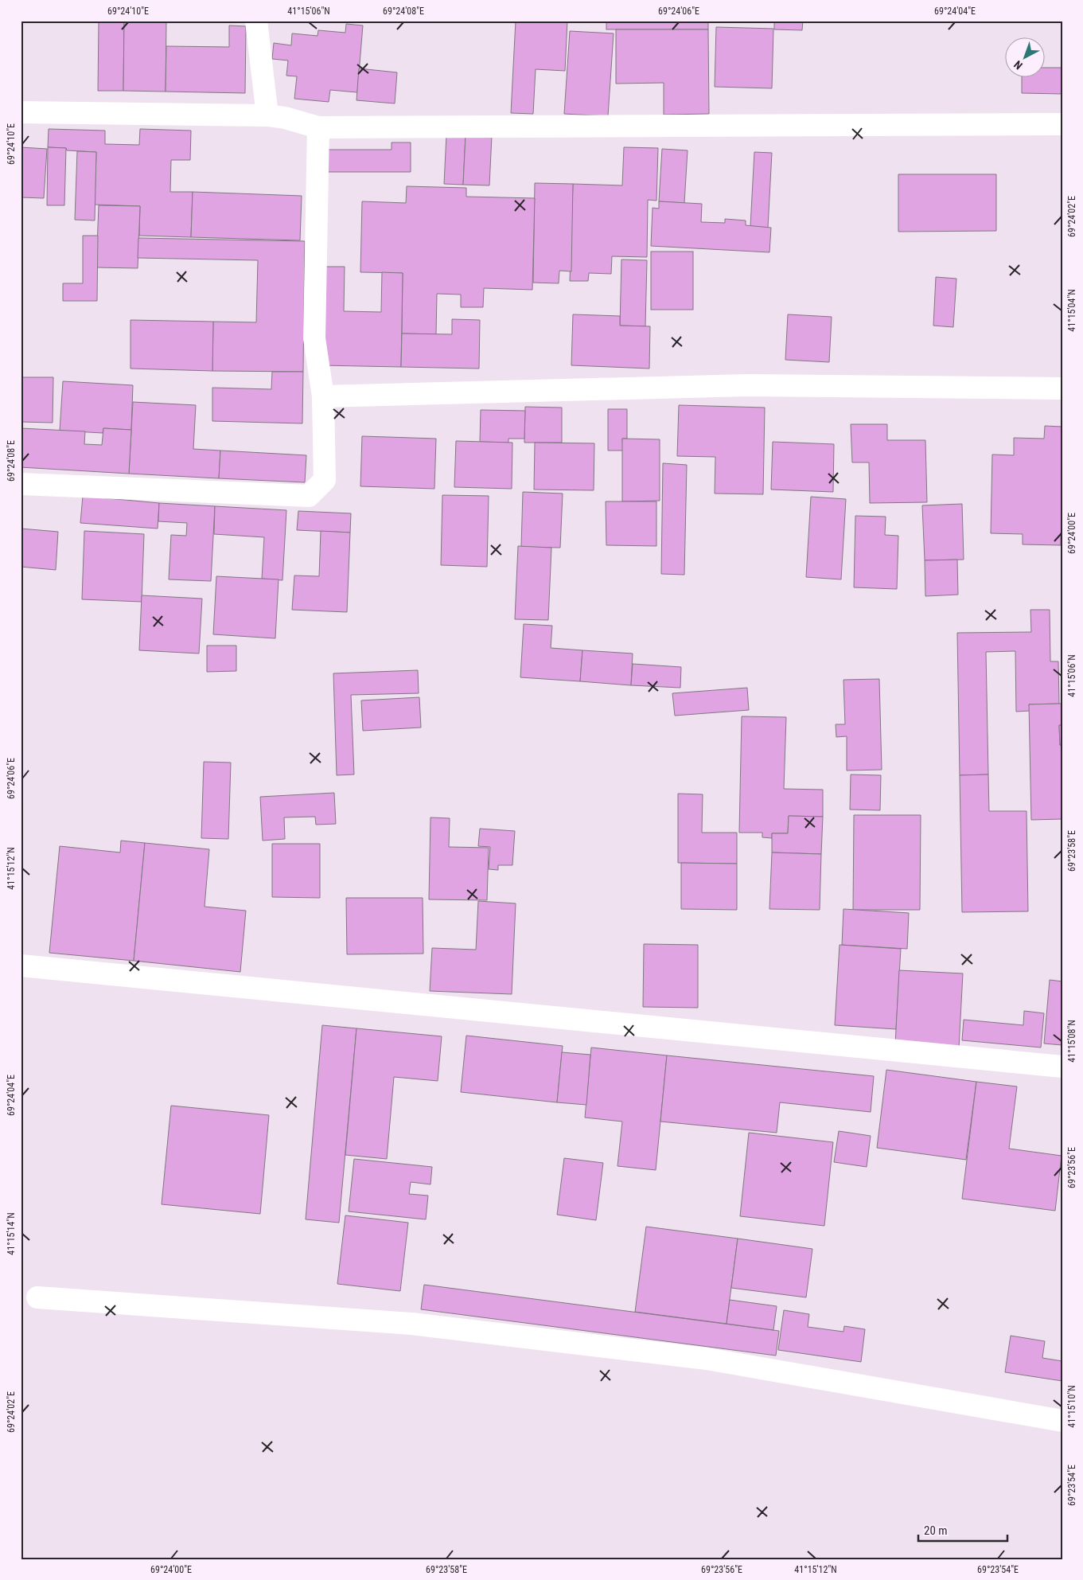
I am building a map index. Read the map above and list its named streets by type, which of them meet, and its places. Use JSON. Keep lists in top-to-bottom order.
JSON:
{
  "scale_bar": "20 m",
  "north": "bottom left",
  "coordinates": [
    "69°24'10\"E",
    "41°15'06\"N",
    "69°24'08\"E",
    "69°24'06\"E",
    "69°24'04\"E",
    "69°24'02\"E",
    "41°15'04\"N",
    "69°24'00\"E",
    "69°23'58\"E",
    "41°15'12\"N",
    "41°15'08\"N",
    "69°23'56\"E",
    "41°15'14\"N",
    "41°15'10\"N",
    "69°23'54\"E"
  ]
}
